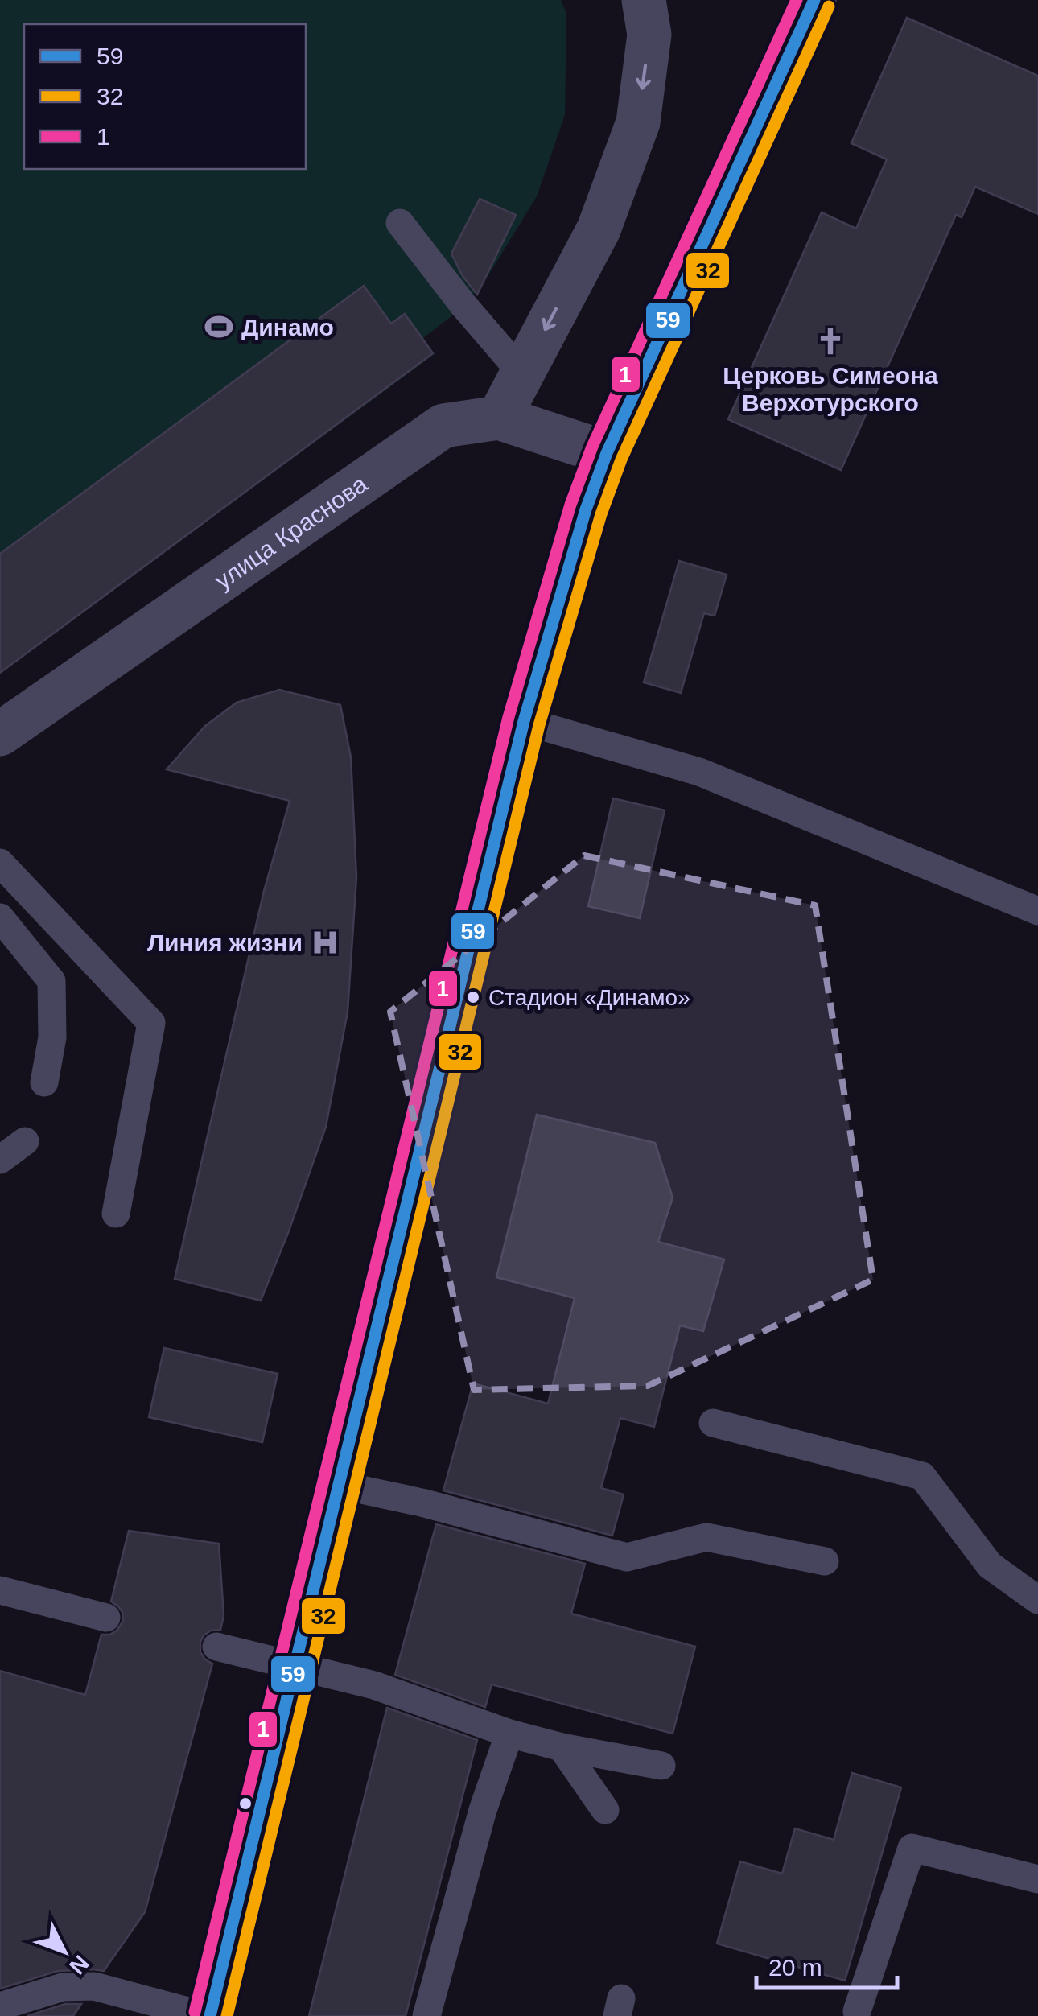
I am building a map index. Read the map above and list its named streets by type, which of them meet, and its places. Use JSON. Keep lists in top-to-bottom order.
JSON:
{
  "streets": {
    "street": ["улица Краснова"]
  },
  "places": {
    "sports": ["Динамо"],
    "church": ["Церковь Симеона Верхотурского"],
    "hospital": ["Линия жизни"],
    "other": ["Стадион «Динамо»"]
  },
  "lines": ["transit line 59", "transit line 1", "transit line 32"],
  "legend": ["59", "32", "1"],
  "scale_bar": "20 m",
  "north": "bottom right"
}
